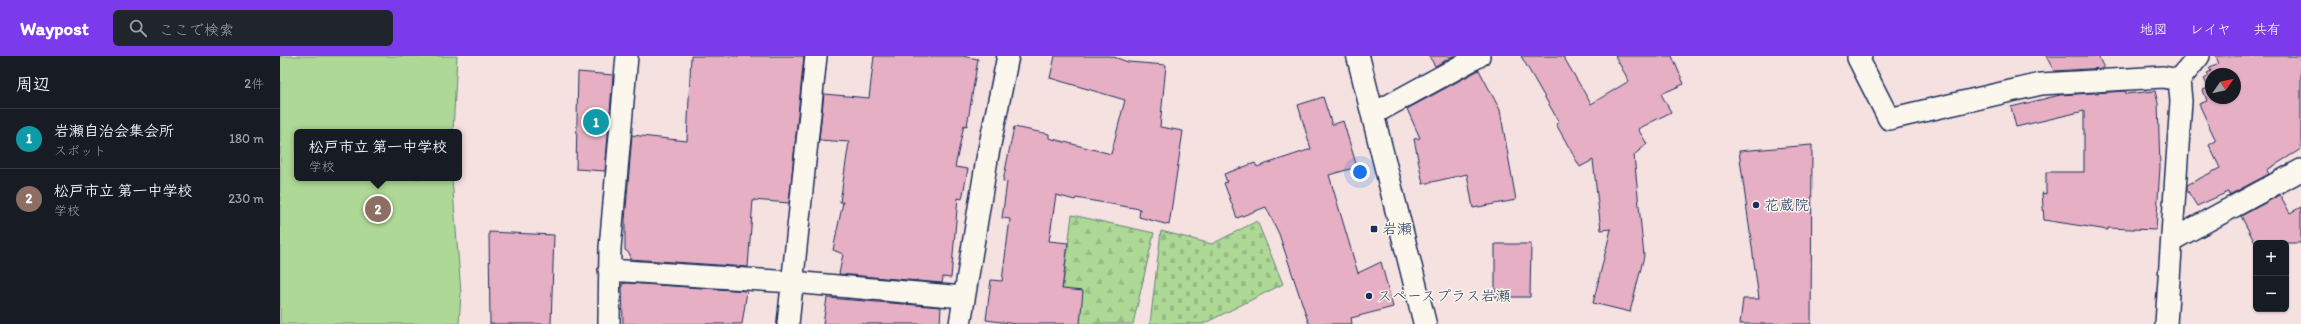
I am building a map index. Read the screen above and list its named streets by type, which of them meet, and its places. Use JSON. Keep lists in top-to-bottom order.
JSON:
{
  "places": {
    "other": ["花蔵院", "スペースプラス岩瀬"],
    "transit": ["岩瀬"]
  },
  "north": "top right",
  "page": {
    "header": "Waypost",
    "search": "ここで検索",
    "nav": ["地図", "レイヤ", "共有"],
    "heading": ["周辺", "2件"],
    "pins": ["1", "2"],
    "list": [
      {
        "mark": "1",
        "name": "岩瀬自治会集会所",
        "note": "スポット",
        "value": "180 m"
      },
      {
        "mark": "2",
        "name": "松戸市立 第一中学校",
        "note": "学校",
        "value": "230 m"
      }
    ],
    "popup": ["松戸市立 第一中学校", "学校"],
    "map_buttons": ["+", "−"]
  }
}
